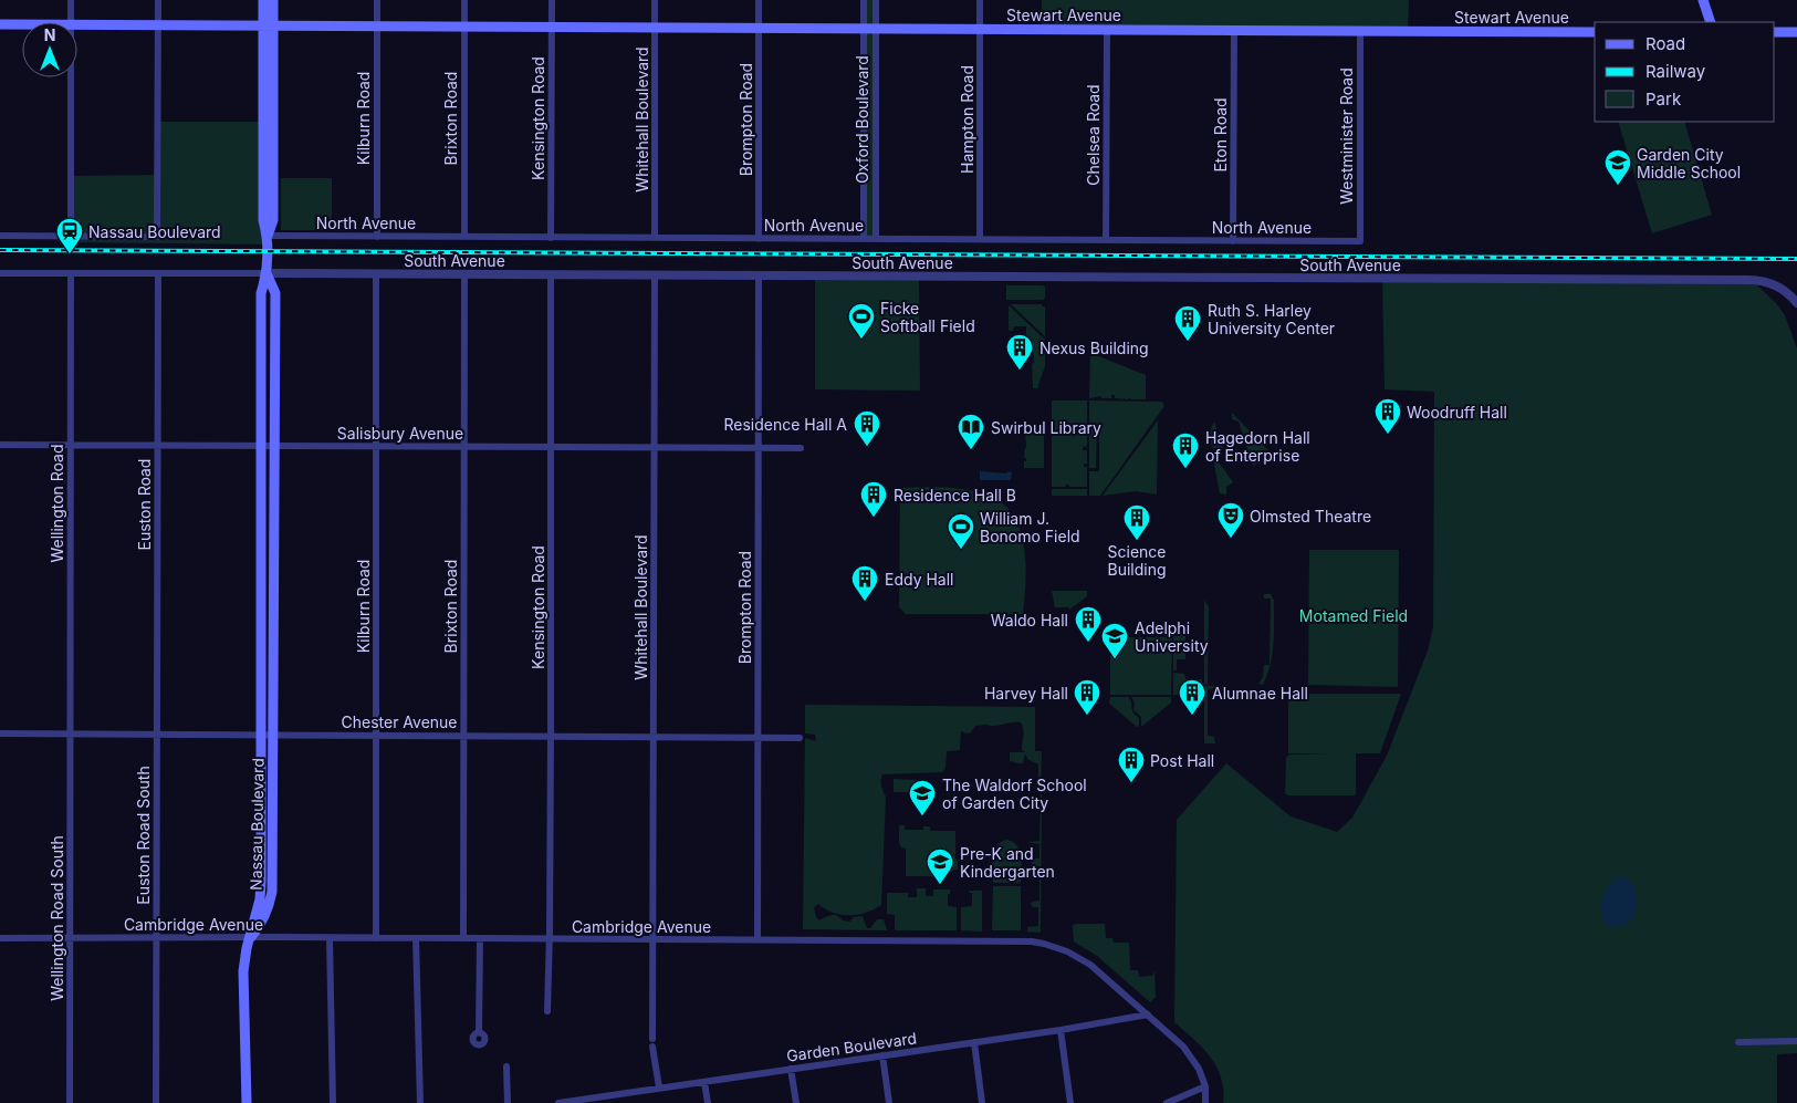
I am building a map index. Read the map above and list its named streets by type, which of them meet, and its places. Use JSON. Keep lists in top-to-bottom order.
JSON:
{
  "streets": {
    "main road": ["Stewart Avenue", "Nassau Boulevard"],
    "street": [
      "Kilburn Road",
      "Brixton Road",
      "Kensington Road",
      "Whitehall Boulevard",
      "Brompton Road",
      "Oxford Boulevard",
      "Hampton Road",
      "Chelsea Road",
      "Eton Road",
      "Westminister Road",
      "North Avenue",
      "South Avenue",
      "Salisbury Avenue",
      "Wellington Road",
      "Euston Road",
      "Chester Avenue",
      "Euston Road South",
      "Wellington Road South",
      "Cambridge Avenue",
      "Garden Boulevard"
    ]
  },
  "crossings": [
    ["Stewart Avenue", "Kilburn Road"],
    ["Stewart Avenue", "Brixton Road"],
    ["Stewart Avenue", "Kensington Road"],
    ["Stewart Avenue", "Whitehall Boulevard"],
    ["Stewart Avenue", "Brompton Road"],
    ["Stewart Avenue", "Oxford Boulevard"],
    ["Stewart Avenue", "Hampton Road"],
    ["Stewart Avenue", "Chelsea Road"],
    ["Stewart Avenue", "Eton Road"],
    ["Stewart Avenue", "Westminister Road"],
    ["Stewart Avenue", "Nassau Boulevard"],
    ["Kilburn Road", "North Avenue"],
    ["Kilburn Road", "South Avenue"],
    ["Kilburn Road", "Salisbury Avenue"],
    ["Kilburn Road", "Chester Avenue"],
    ["Kilburn Road", "Cambridge Avenue"],
    ["Brixton Road", "North Avenue"],
    ["Brixton Road", "South Avenue"],
    ["Brixton Road", "Salisbury Avenue"],
    ["Brixton Road", "Chester Avenue"],
    ["Brixton Road", "Cambridge Avenue"],
    ["Kensington Road", "North Avenue"],
    ["Kensington Road", "South Avenue"],
    ["Kensington Road", "Salisbury Avenue"],
    ["Kensington Road", "Chester Avenue"],
    ["Kensington Road", "Cambridge Avenue"],
    ["Whitehall Boulevard", "North Avenue"],
    ["Whitehall Boulevard", "South Avenue"],
    ["Whitehall Boulevard", "Salisbury Avenue"],
    ["Whitehall Boulevard", "Chester Avenue"],
    ["Whitehall Boulevard", "Cambridge Avenue"],
    ["Brompton Road", "North Avenue"],
    ["Brompton Road", "South Avenue"],
    ["Brompton Road", "Salisbury Avenue"],
    ["Brompton Road", "Chester Avenue"],
    ["Brompton Road", "Cambridge Avenue"],
    ["Oxford Boulevard", "North Avenue"],
    ["Hampton Road", "North Avenue"],
    ["Chelsea Road", "North Avenue"],
    ["Eton Road", "North Avenue"],
    ["Westminister Road", "North Avenue"],
    ["North Avenue", "Nassau Boulevard"],
    ["South Avenue", "Wellington Road"],
    ["South Avenue", "Euston Road"],
    ["South Avenue", "Nassau Boulevard"],
    ["Salisbury Avenue", "Wellington Road"],
    ["Salisbury Avenue", "Euston Road"],
    ["Salisbury Avenue", "Nassau Boulevard"],
    ["Wellington Road", "Chester Avenue"],
    ["Wellington Road", "Wellington Road South"],
    ["Euston Road", "Chester Avenue"],
    ["Euston Road", "Euston Road South"],
    ["Chester Avenue", "Nassau Boulevard"],
    ["Chester Avenue", "Euston Road South"],
    ["Chester Avenue", "Wellington Road South"],
    ["Nassau Boulevard", "Cambridge Avenue"],
    ["Euston Road South", "Cambridge Avenue"],
    ["Wellington Road South", "Cambridge Avenue"],
    ["Cambridge Avenue", "Garden Boulevard"]
  ],
  "parks": ["Motamed Field"],
  "places": {
    "school or university": [
      "Garden City Middle School",
      "Adelphi University",
      "The Waldorf School of Garden City",
      "Pre-K and Kindergarten"
    ],
    "station": ["Nassau Boulevard"],
    "sports": ["Ficke Softball Field", "William J. Bonomo Field"],
    "building": [
      "Ruth S. Harley University Center",
      "Nexus Building",
      "Woodruff Hall",
      "Residence Hall A",
      "Hagedorn Hall of Enterprise",
      "Residence Hall B",
      "Science Building",
      "Eddy Hall",
      "Waldo Hall",
      "Harvey Hall",
      "Alumnae Hall",
      "Post Hall"
    ],
    "library": ["Swirbul Library"],
    "theatre": ["Olmsted Theatre"]
  },
  "legend": ["Road", "Railway", "Park"],
  "north": "top"
}
